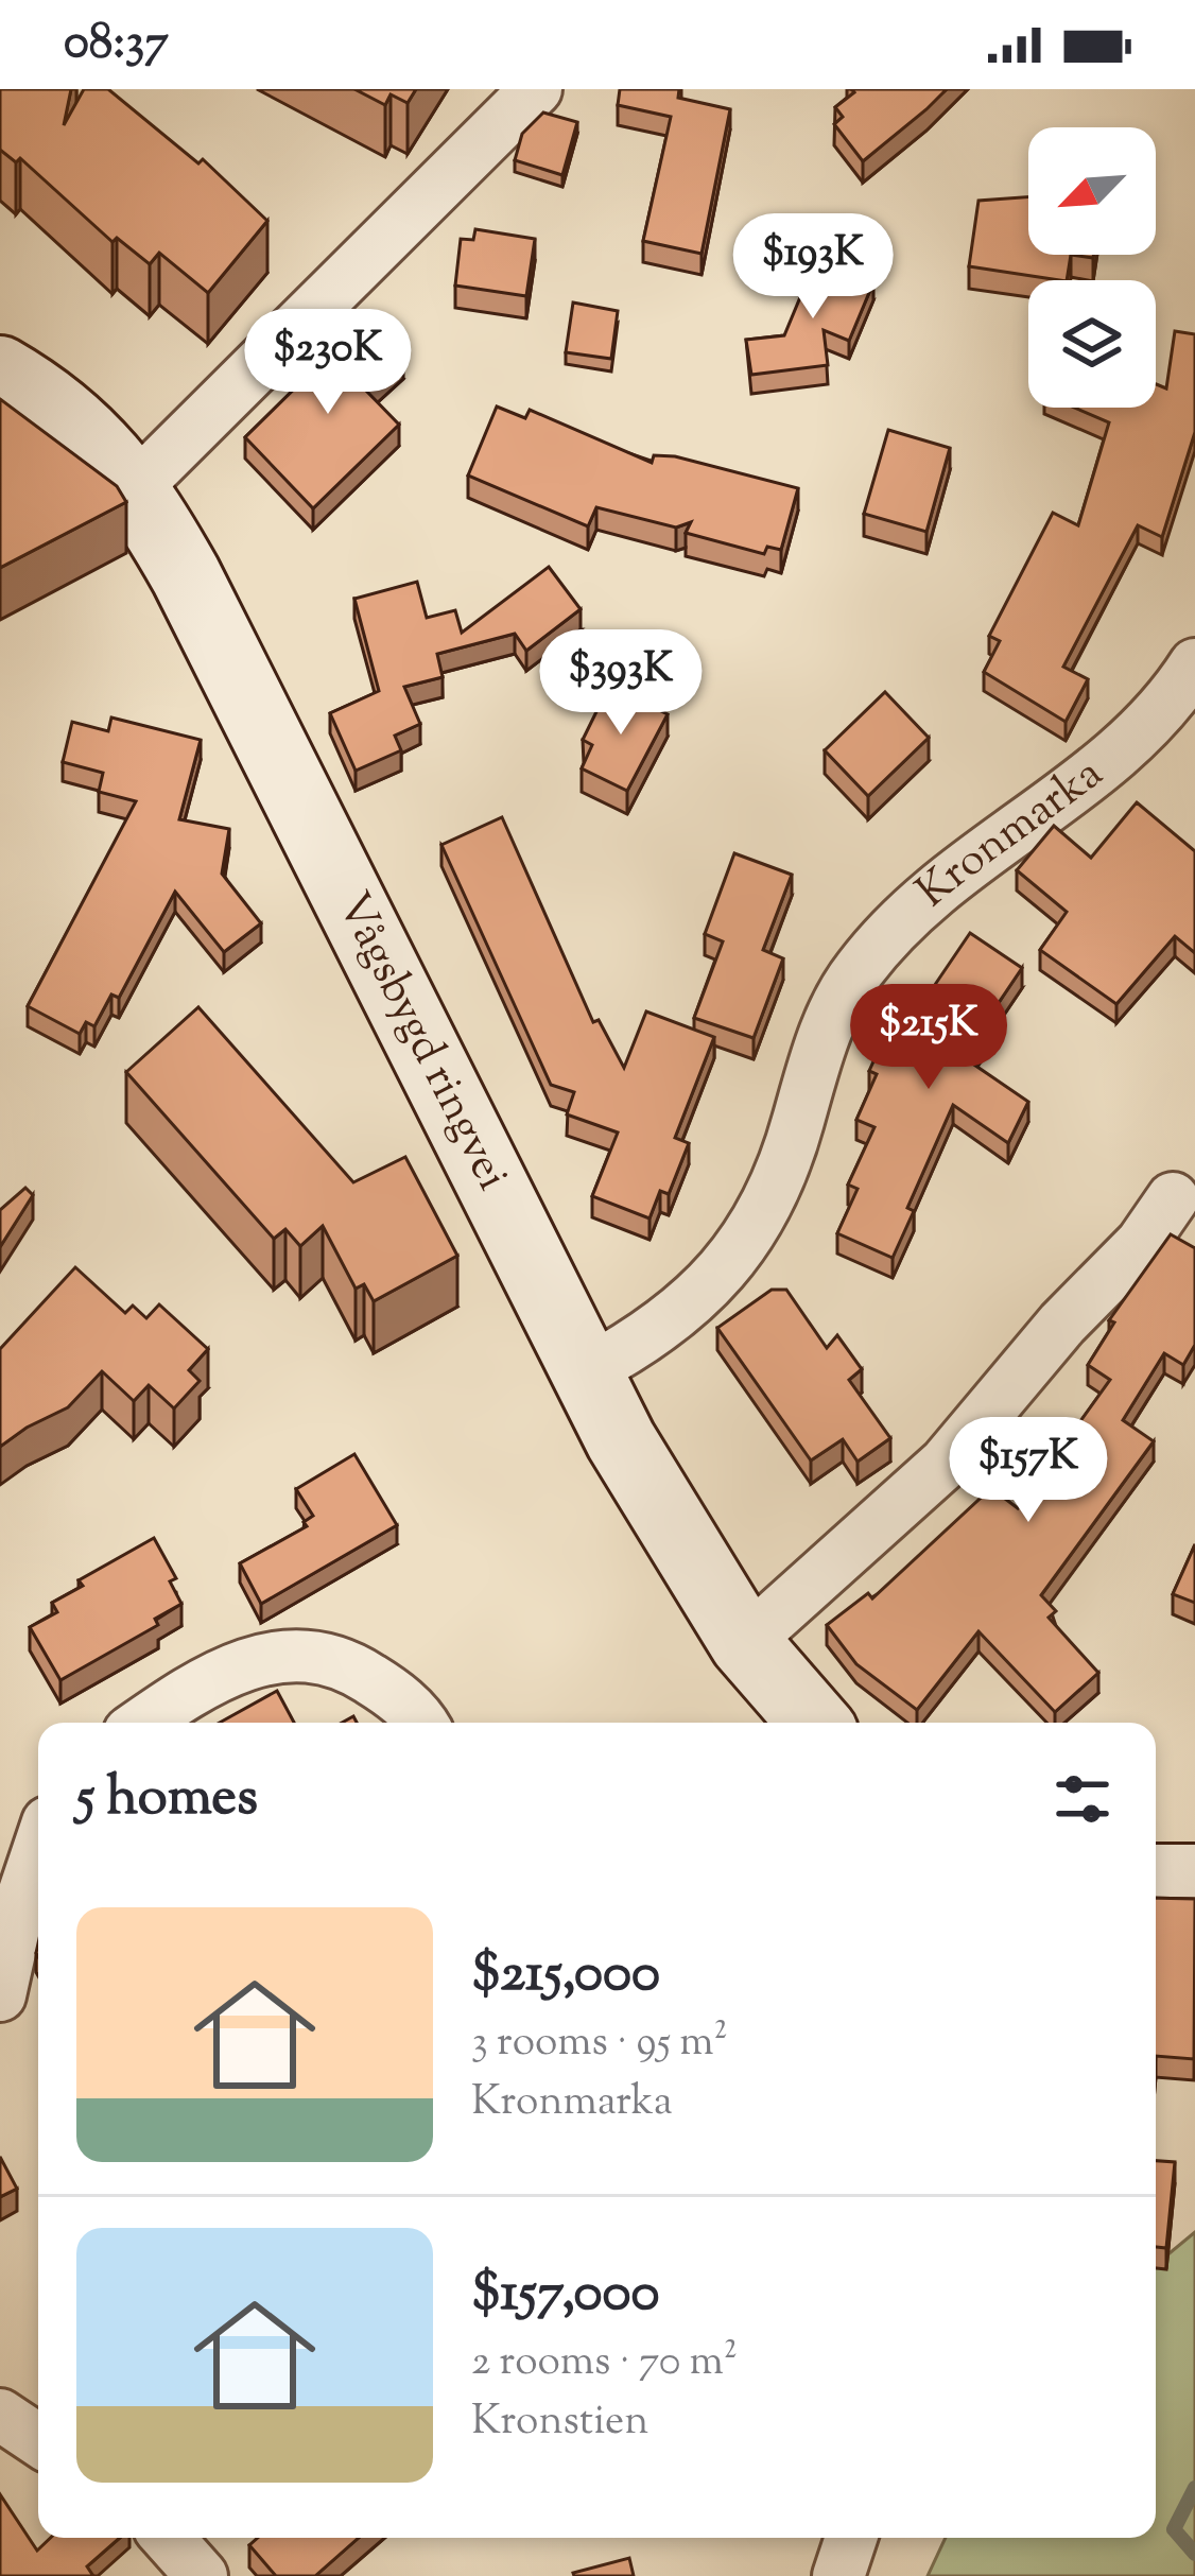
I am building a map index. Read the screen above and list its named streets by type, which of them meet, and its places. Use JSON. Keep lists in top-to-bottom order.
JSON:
{
  "streets": {
    "street": ["Kronmarka", "Vågsbygd ringvei"]
  },
  "crossings": [
    ["Kronmarka", "Vågsbygd ringvei"]
  ],
  "north": "bottom left",
  "page": {
    "status": "08:37",
    "price": [
      "$193K",
      "$230K",
      "$393K",
      "$215K",
      "$157K"
    ],
    "heading": "5 homes",
    "list": [
      {
        "name": "$215,000",
        "note": "3 rooms · 95 m² · Kronmarka"
      },
      {
        "name": "$157,000",
        "note": "2 rooms · 70 m² · Kronstien"
      }
    ]
  }
}
